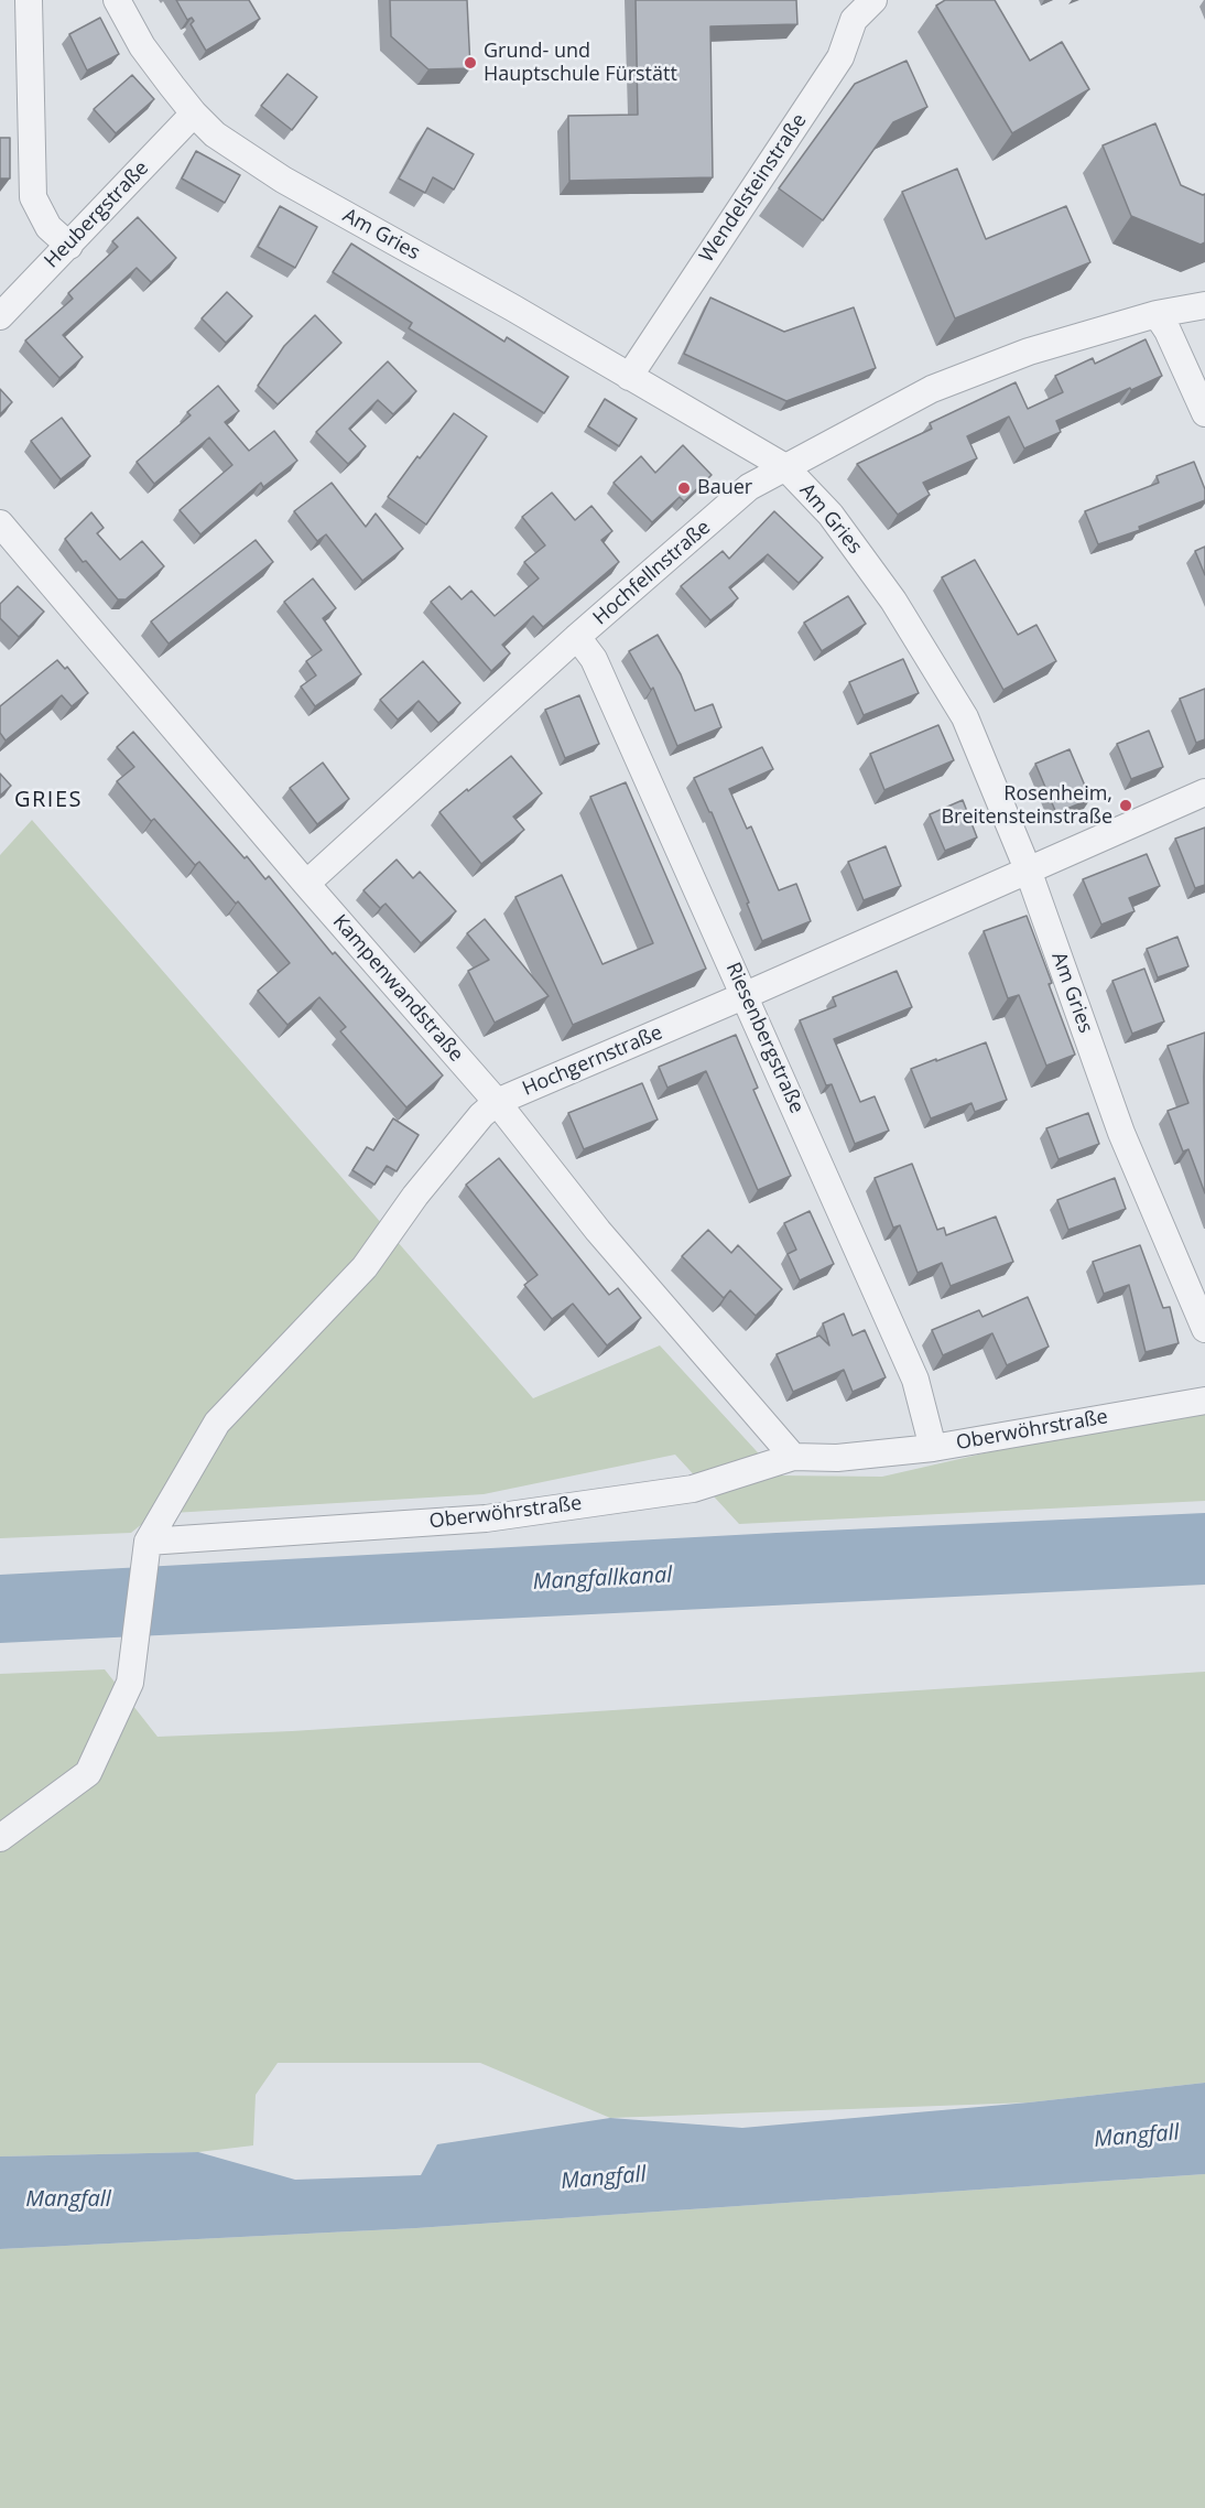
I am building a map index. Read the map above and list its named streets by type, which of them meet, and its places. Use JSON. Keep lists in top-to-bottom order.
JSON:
{
  "streets": {
    "street": [
      "Wendelsteinstraße",
      "Heubergstraße",
      "Am Gries",
      "Hochfellnstraße",
      "Kampenwandstraße",
      "Riesenbergstraße",
      "Hochgernstraße",
      "Oberwöhrstraße"
    ]
  },
  "crossings": [
    ["Wendelsteinstraße", "Am Gries"],
    ["Heubergstraße", "Am Gries"],
    ["Am Gries", "Hochfellnstraße"],
    ["Am Gries", "Hochgernstraße"],
    ["Hochfellnstraße", "Kampenwandstraße"],
    ["Hochfellnstraße", "Riesenbergstraße"],
    ["Kampenwandstraße", "Hochgernstraße"],
    ["Kampenwandstraße", "Oberwöhrstraße"],
    ["Riesenbergstraße", "Hochgernstraße"],
    ["Riesenbergstraße", "Oberwöhrstraße"],
    ["Hochgernstraße", "Oberwöhrstraße"]
  ],
  "districts": ["GRIES"],
  "water": ["Mangfallkanal", "Mangfall"],
  "places": ["Grund- und Hauptschule Fürstätt", "Bauer", "Rosenheim, Breitensteinstraße"]
}
